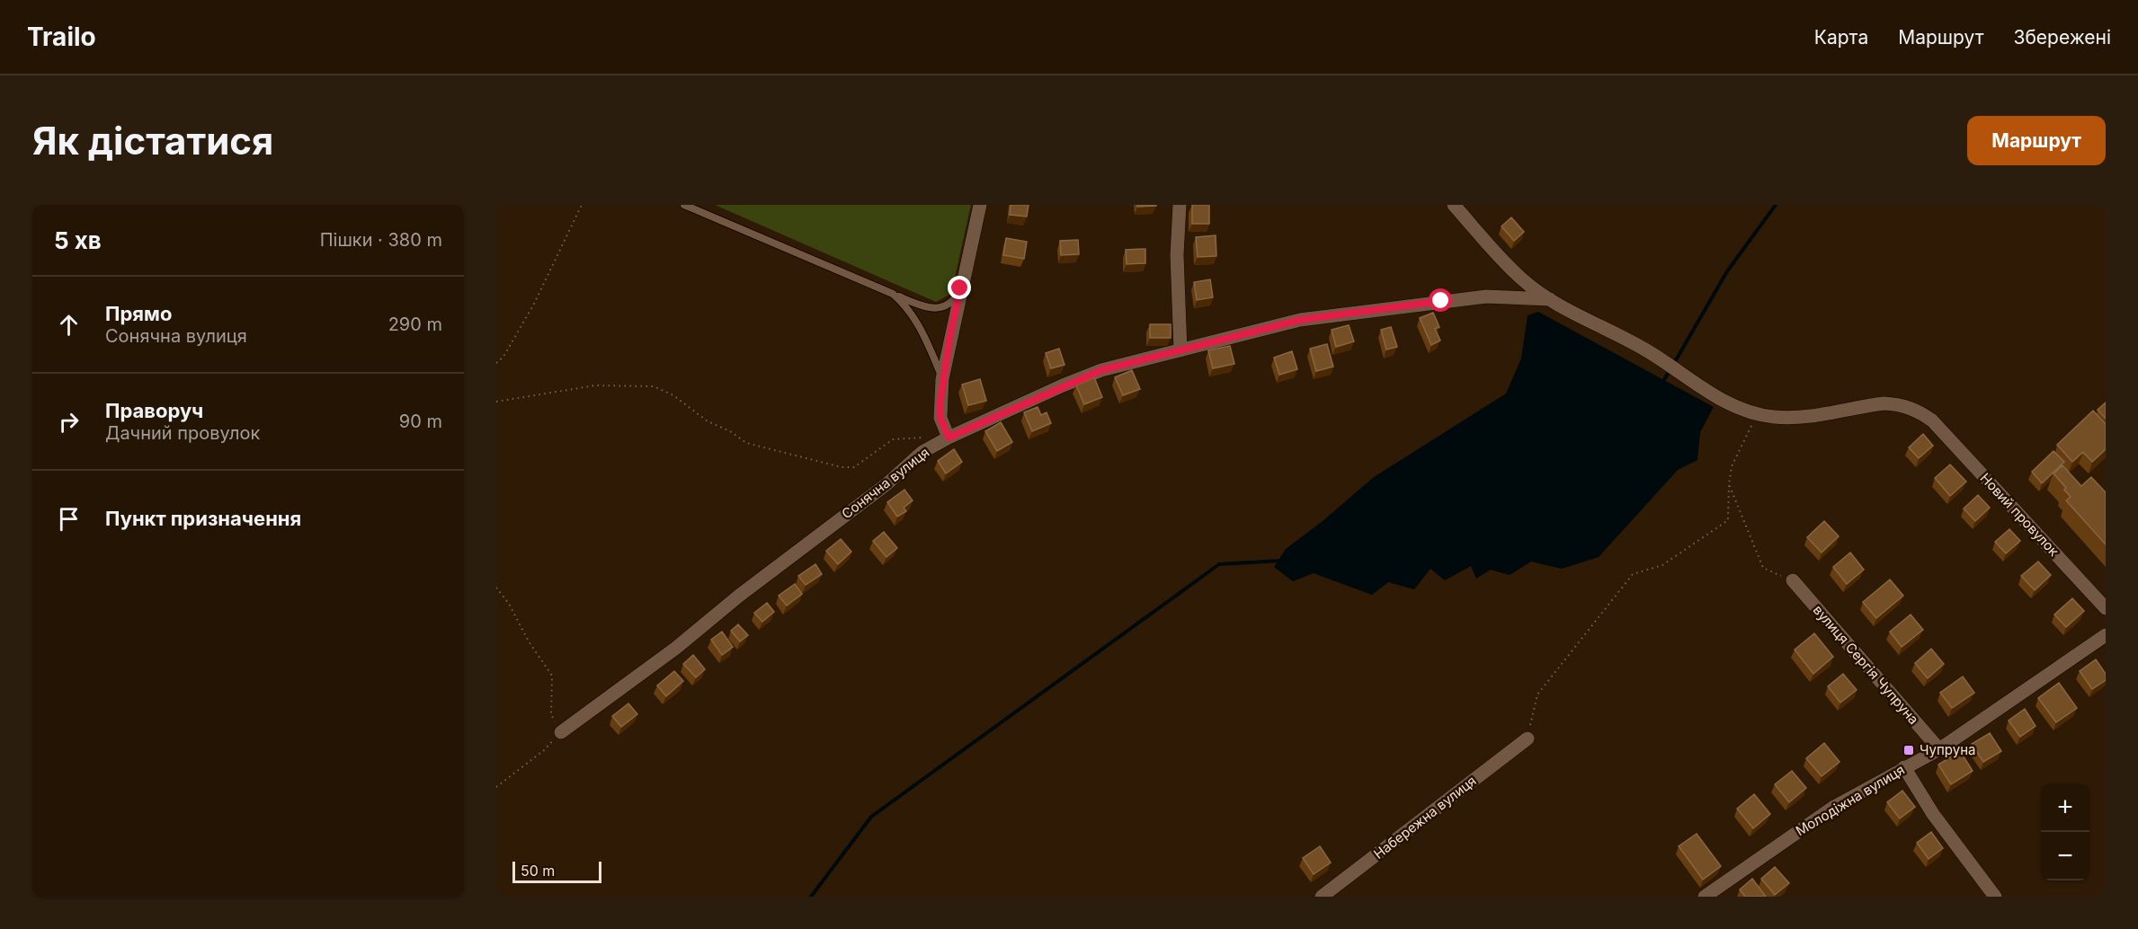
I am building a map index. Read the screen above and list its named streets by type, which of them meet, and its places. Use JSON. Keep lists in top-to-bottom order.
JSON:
{
  "streets": {
    "street": [
      "Сонячна вулиця",
      "Новий провулок",
      "вулиця Сергія Чупруна",
      "Молодіжна вулиця",
      "Набережна вулиця"
    ]
  },
  "crossings": [
    ["Сонячна вулиця", "Новий провулок"],
    ["вулиця Сергія Чупруна", "Молодіжна вулиця"]
  ],
  "places": {
    "transit": ["Чупруна"]
  },
  "scale_bar": "50 m",
  "page": {
    "header": "Trailo",
    "nav": ["Карта", "Маршрут", "Збережені"],
    "buttons": "Маршрут",
    "title": "Як дістатися",
    "heading": ["5 хв", "Пішки · 380 m"],
    "list": [
      ["Прямо", "Сонячна вулиця", "290 m"],
      ["Праворуч", "Дачний провулок", "90 m"],
      "Пункт призначення"
    ],
    "map_buttons": ["+", "−"],
    "scale": "50 m"
  }
}
